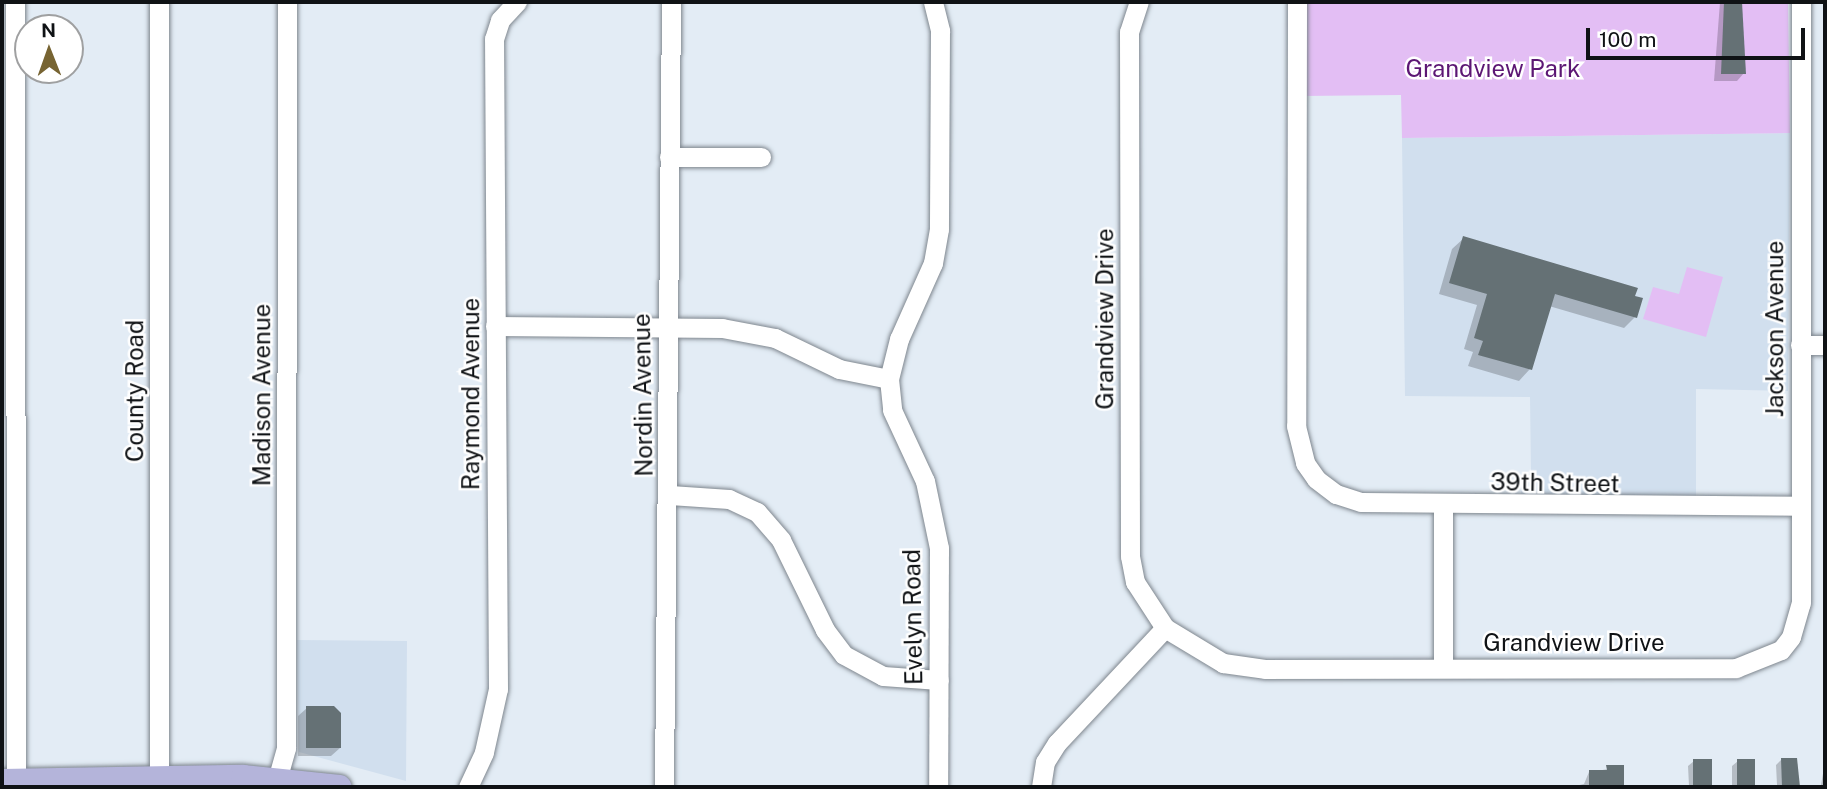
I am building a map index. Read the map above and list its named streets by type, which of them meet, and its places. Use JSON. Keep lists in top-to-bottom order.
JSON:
{
  "streets": {
    "street": [
      "Grandview Drive",
      "Jackson Avenue",
      "County Road",
      "Raymond Avenue",
      "Madison Avenue",
      "Nordin Avenue",
      "39th Street",
      "Evelyn Road"
    ]
  },
  "crossings": [
    ["Grandview Drive", "Jackson Avenue"],
    ["Jackson Avenue", "39th Street"]
  ],
  "parks": ["Grandview Park"],
  "scale_bar": "100 m",
  "north": "top"
}
